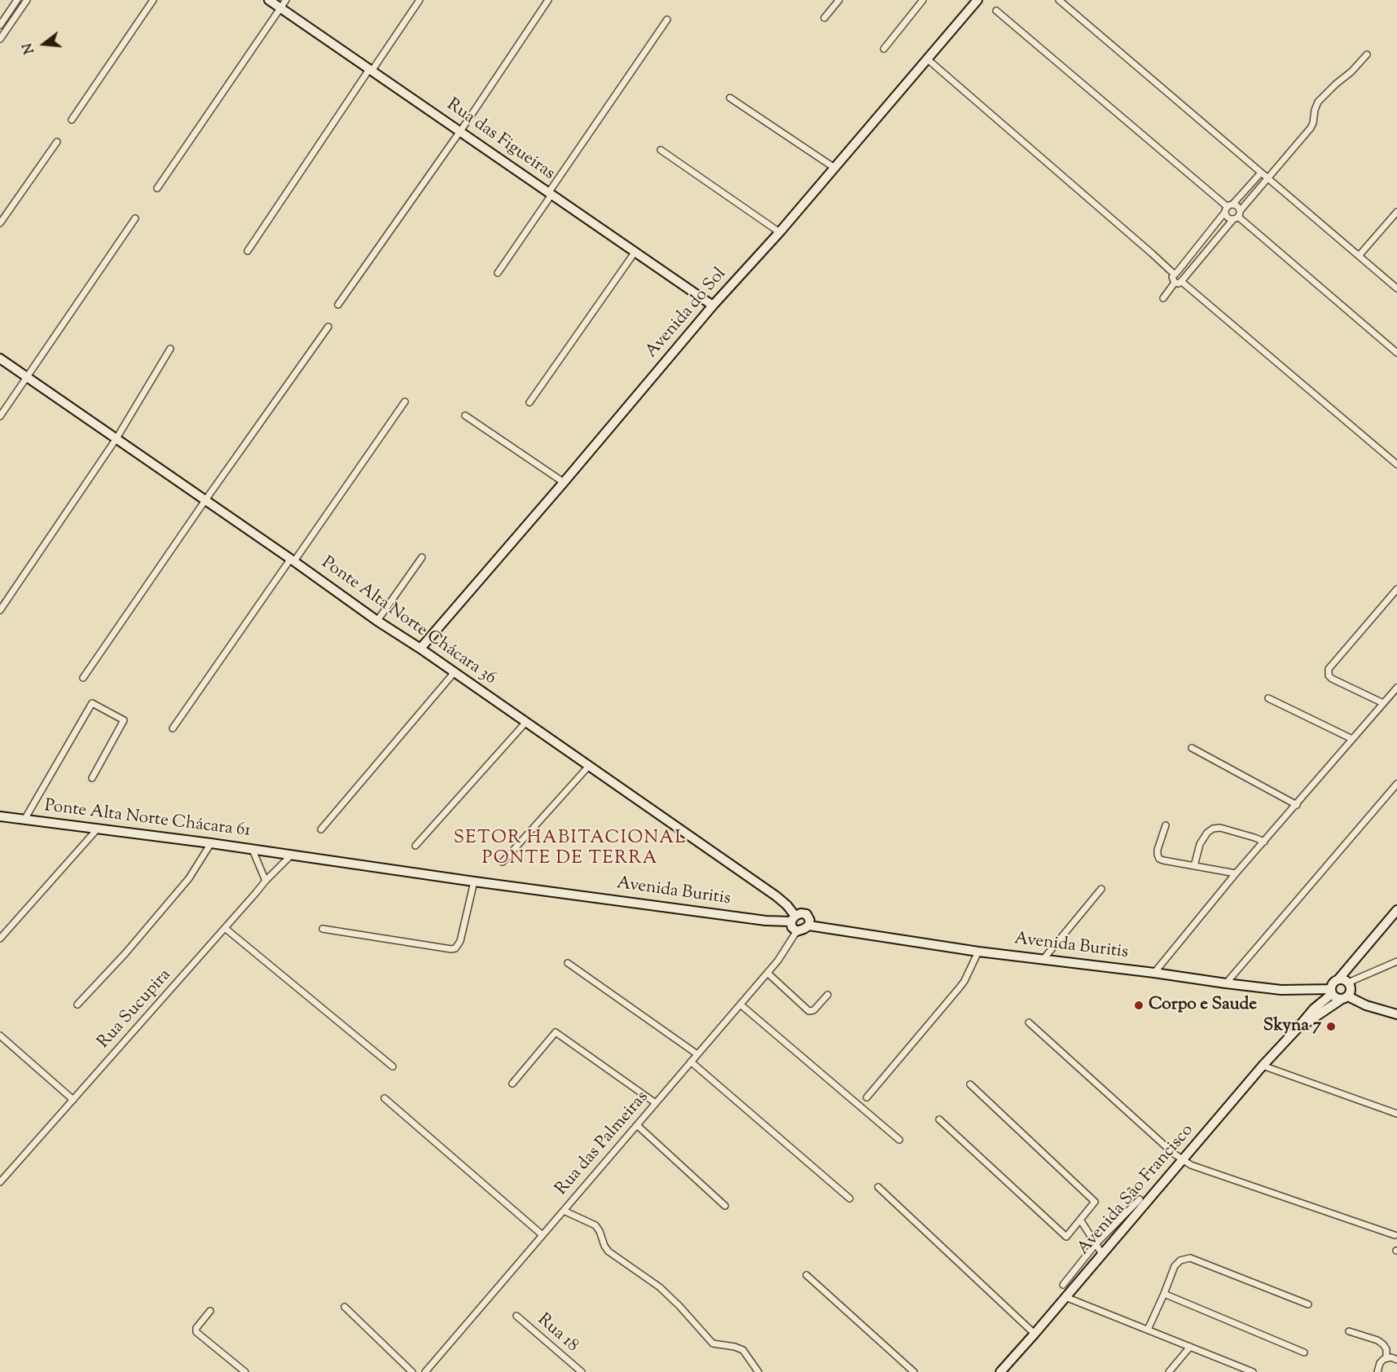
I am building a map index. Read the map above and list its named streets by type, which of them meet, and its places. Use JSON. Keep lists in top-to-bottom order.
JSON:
{
  "streets": {
    "street": [
      "Rua das Figueiras",
      "Avenida do Sol",
      "Ponte Alta Norte Chácara 36",
      "Ponte Alta Norte Chácara 61",
      "Avenida Buritis",
      "Rua Sucupira",
      "Rua das Palmeiras",
      "Avenida São Francisco",
      "Rua 18"
    ]
  },
  "crossings": [
    ["Rua das Figueiras", "Avenida do Sol"],
    ["Avenida do Sol", "Ponte Alta Norte Chácara 36"],
    ["Ponte Alta Norte Chácara 36", "Avenida Buritis"],
    ["Ponte Alta Norte Chácara 36", "Rua das Palmeiras"],
    ["Ponte Alta Norte Chácara 61", "Avenida Buritis"],
    ["Ponte Alta Norte Chácara 61", "Rua Sucupira"],
    ["Avenida Buritis", "Rua Sucupira"],
    ["Avenida Buritis", "Rua das Palmeiras"],
    ["Avenida Buritis", "Avenida São Francisco"]
  ],
  "districts": ["SETOR HABITACIONAL PONTE DE TERRA"],
  "places": ["Corpo e Saude", "Skyna 7"],
  "north": "left"
}
